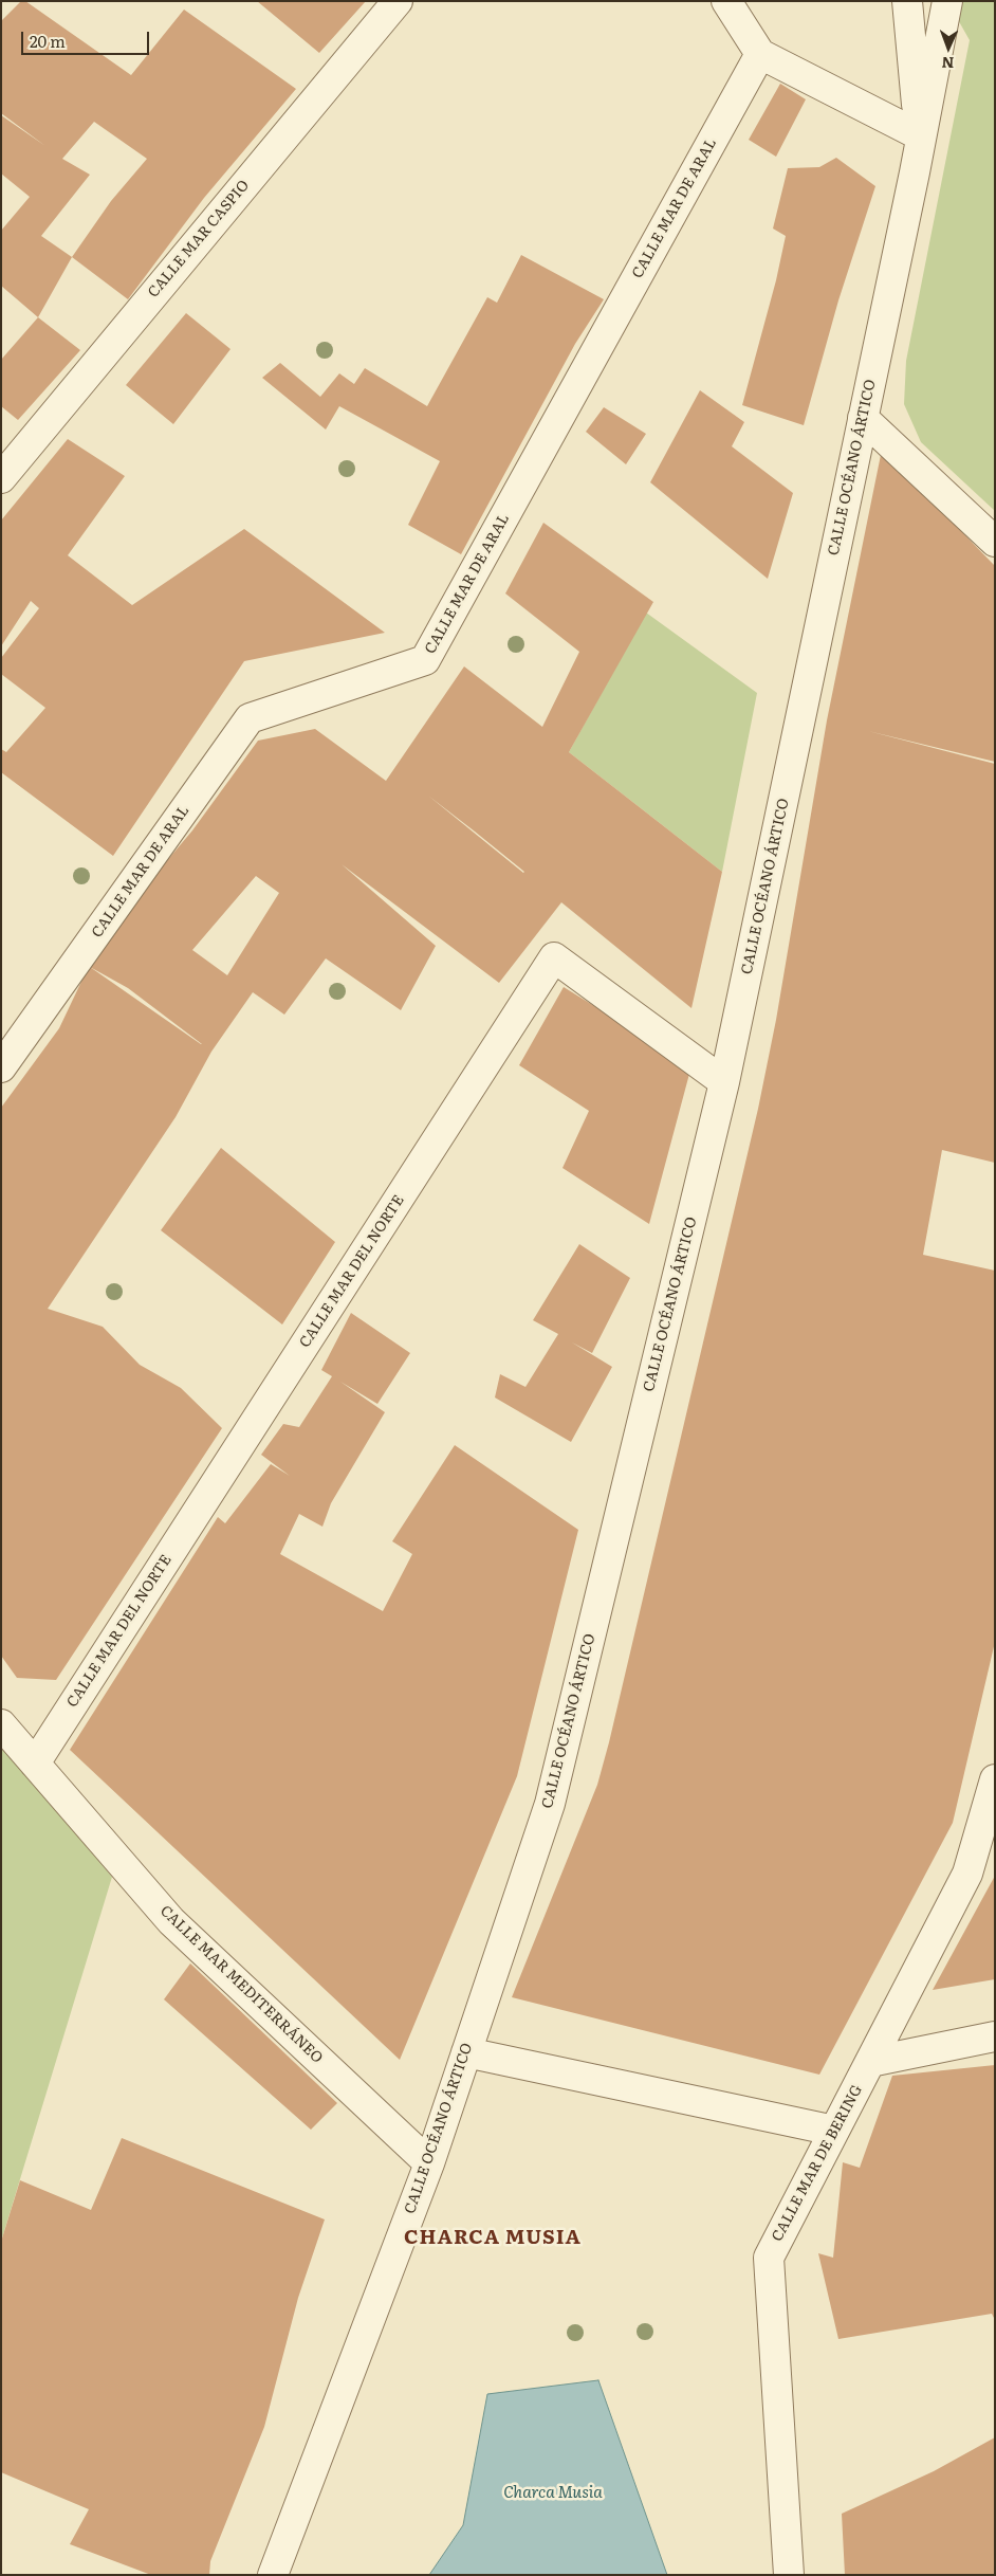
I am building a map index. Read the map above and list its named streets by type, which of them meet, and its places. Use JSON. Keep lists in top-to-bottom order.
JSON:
{
  "streets": {
    "street": [
      "CALLE MAR DE ARAL",
      "CALLE MAR CASPIO",
      "CALLE OCÉANO ÁRTICO",
      "CALLE MAR DEL NORTE",
      "CALLE MAR MEDITERRÁNEO",
      "CALLE MAR DE BERING"
    ]
  },
  "crossings": [
    ["CALLE OCÉANO ÁRTICO", "CALLE MAR DEL NORTE"],
    ["CALLE OCÉANO ÁRTICO", "CALLE MAR MEDITERRÁNEO"],
    ["CALLE MAR DEL NORTE", "CALLE MAR MEDITERRÁNEO"]
  ],
  "districts": ["CHARCA MUSIA"],
  "water": ["Charca Musia"],
  "scale_bar": "20 m",
  "north": "bottom"
}
